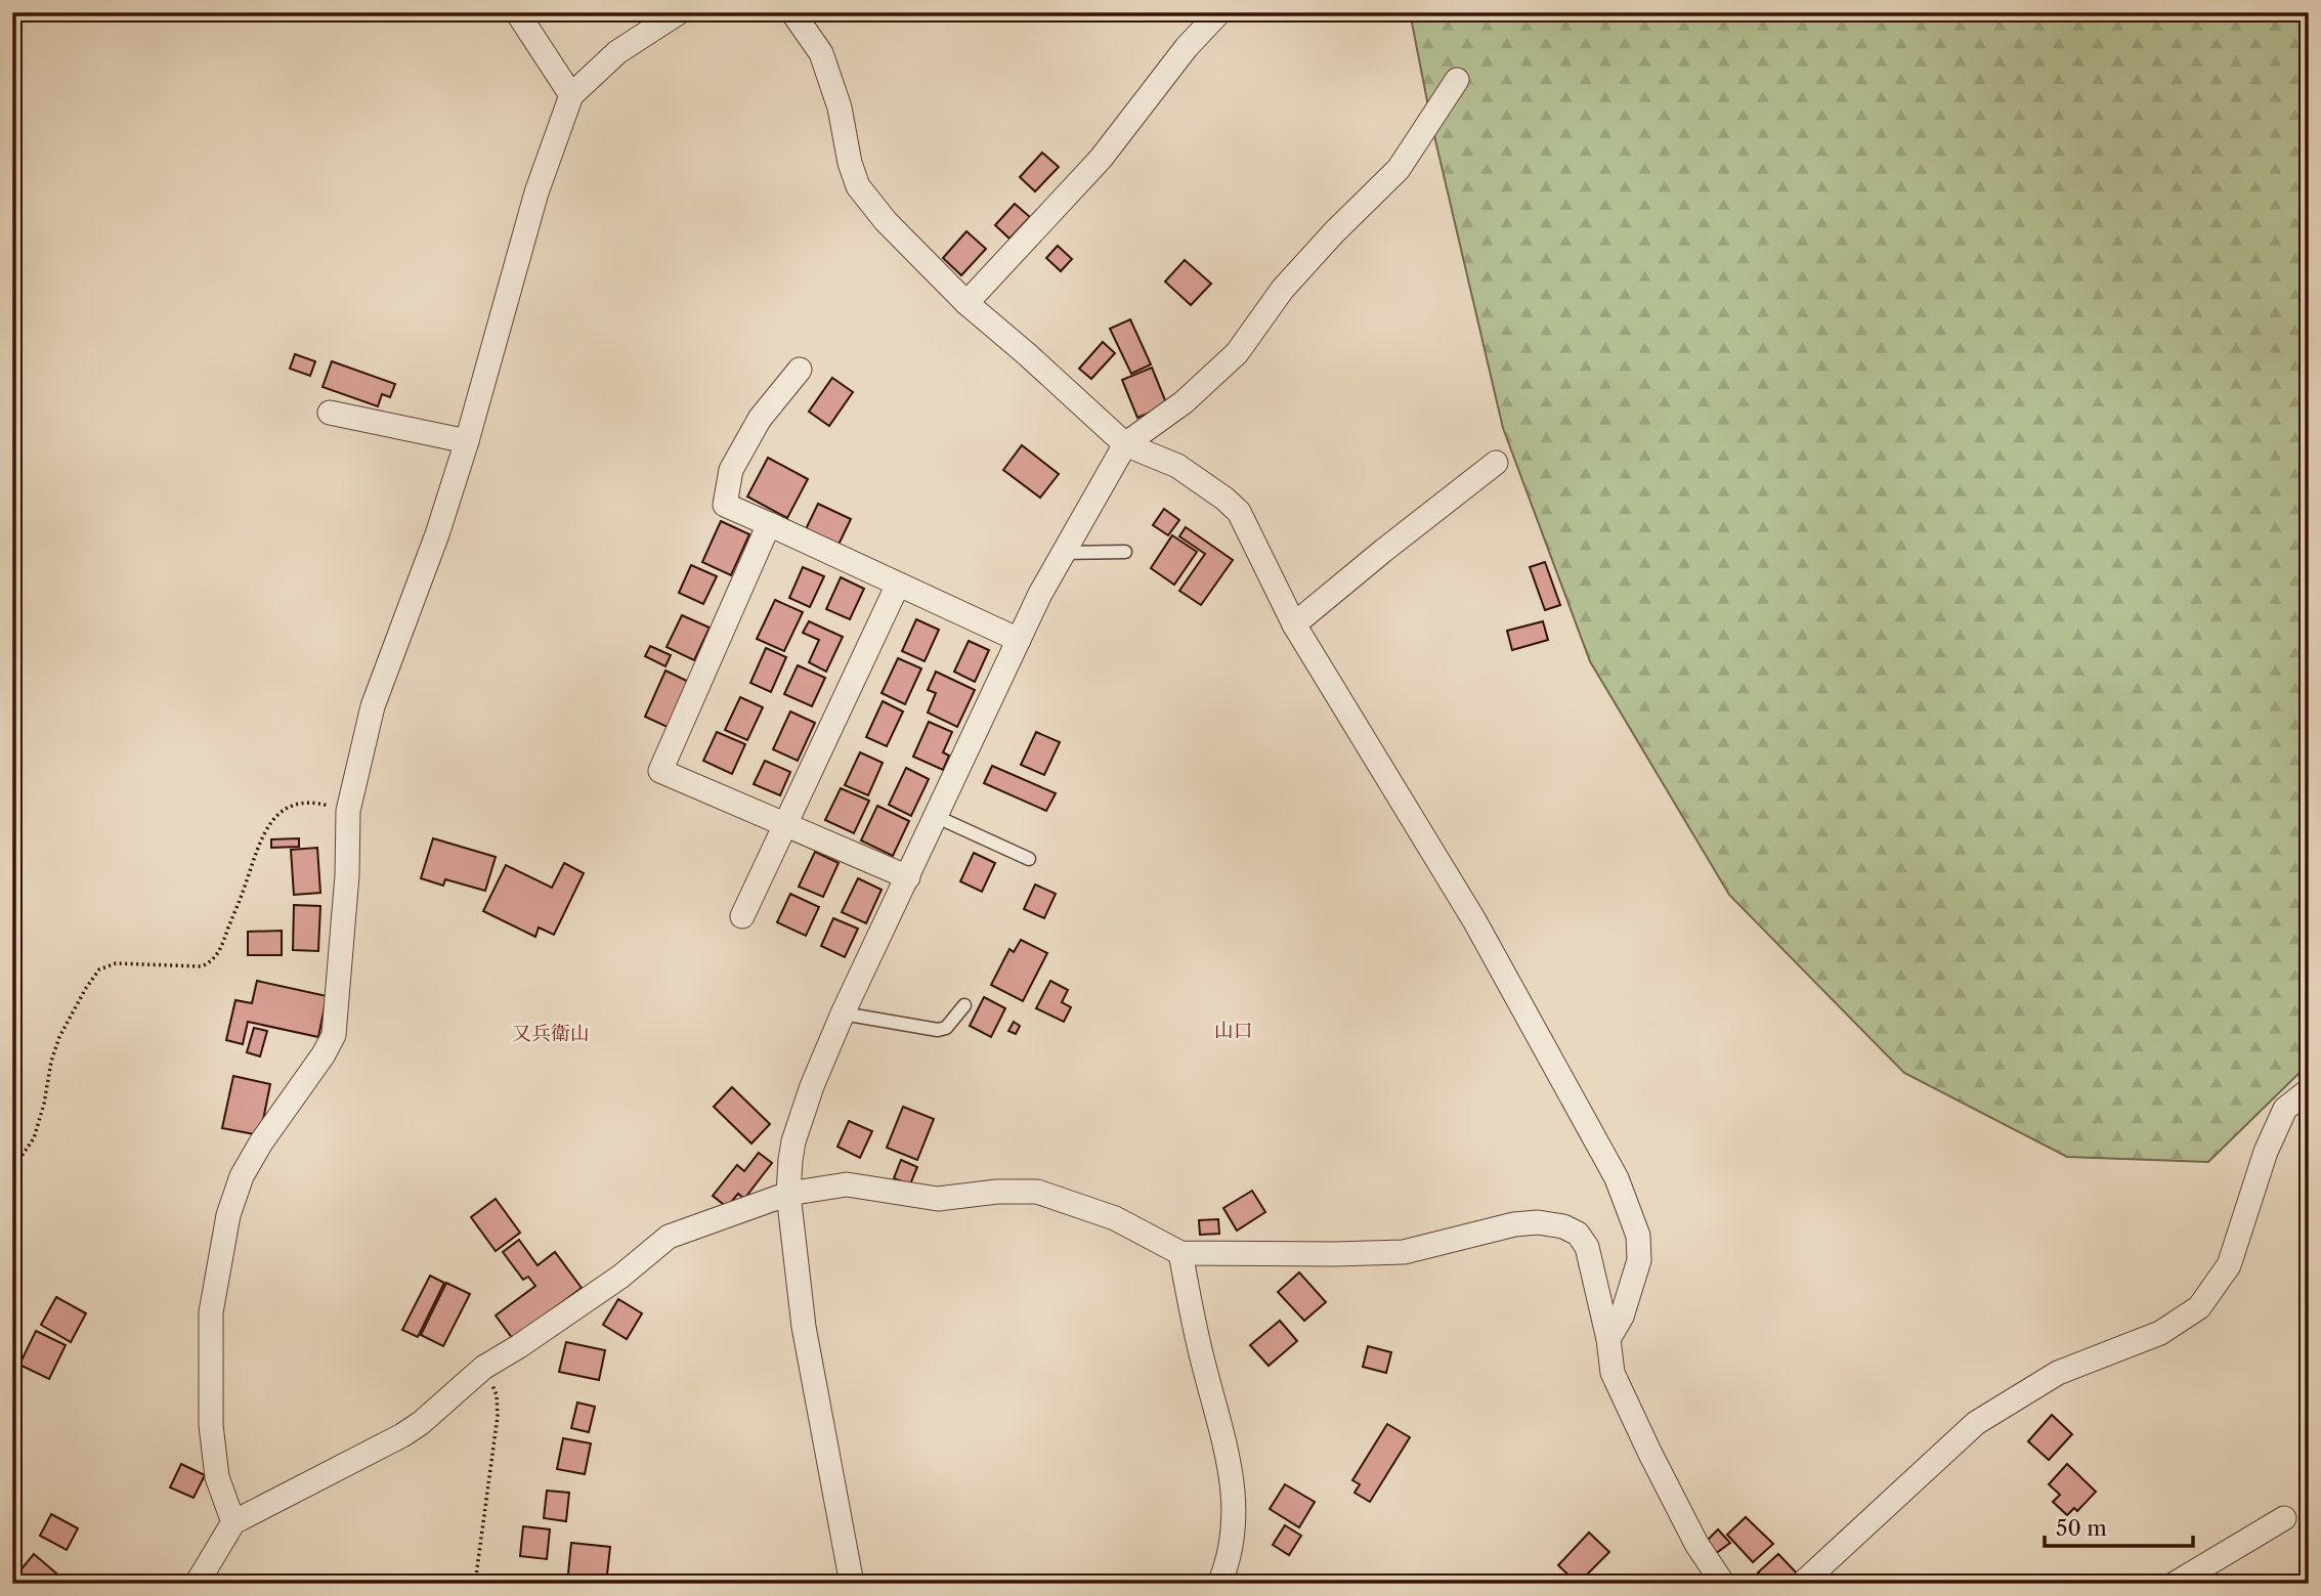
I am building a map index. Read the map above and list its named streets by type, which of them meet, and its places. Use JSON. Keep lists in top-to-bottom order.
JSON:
{
  "districts": ["山口", "又兵衛山"],
  "scale_bar": "50 m"
}
